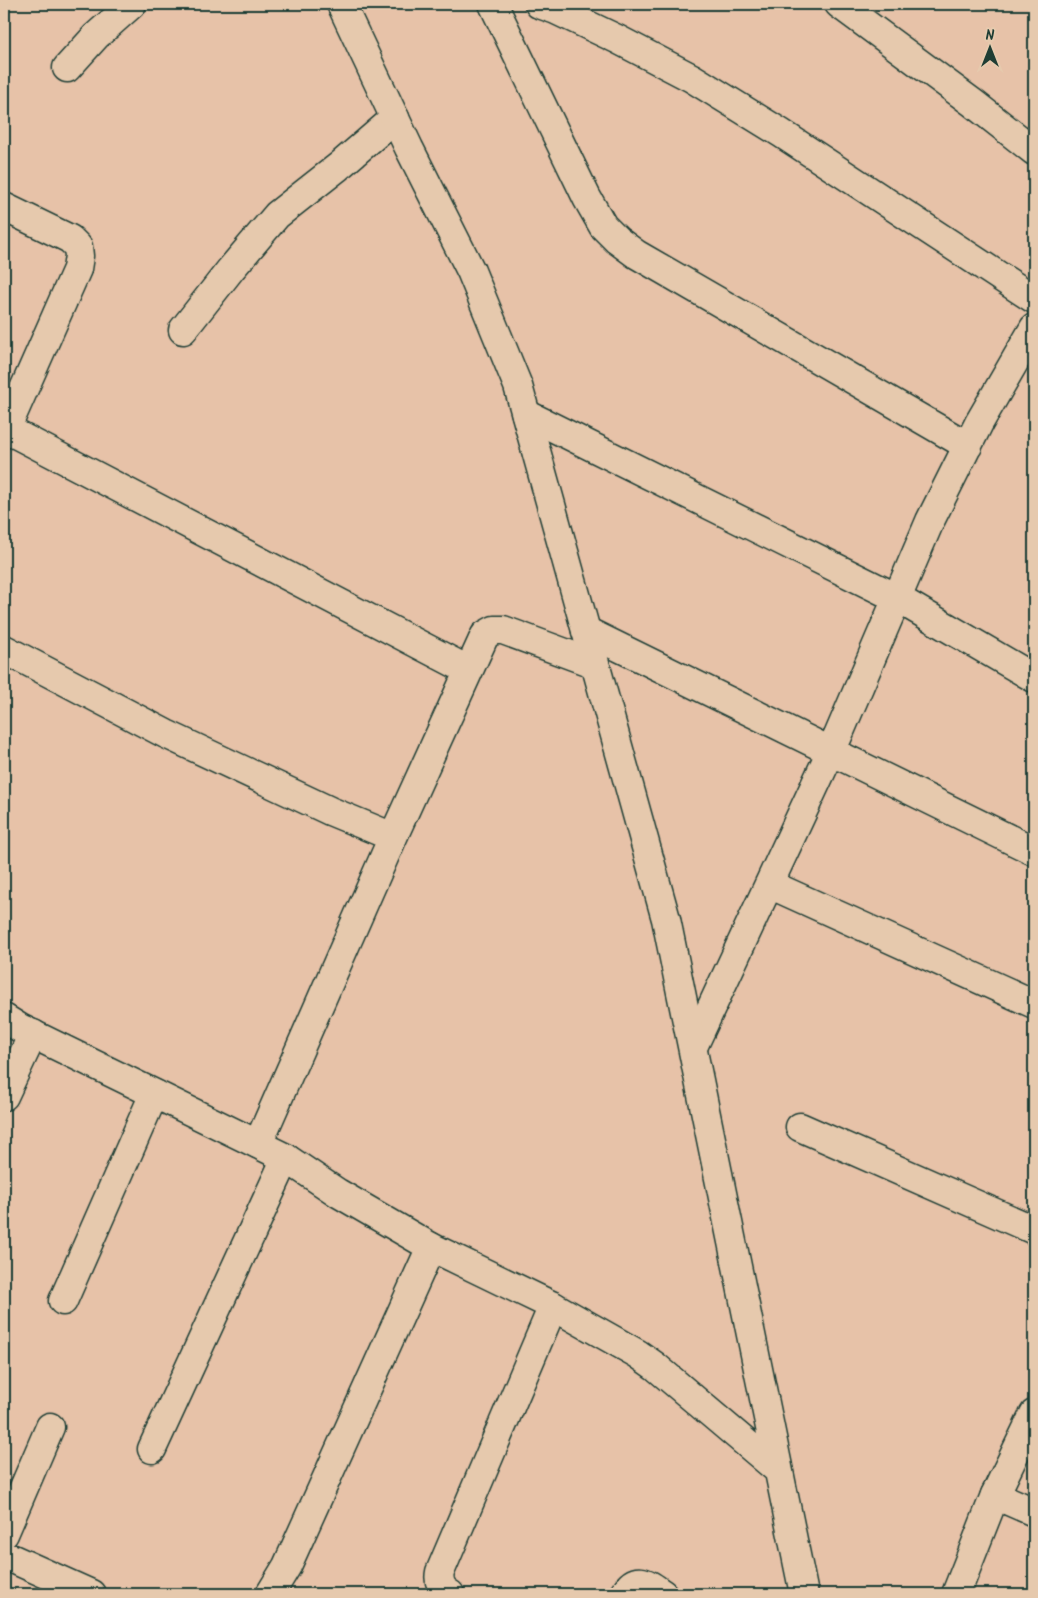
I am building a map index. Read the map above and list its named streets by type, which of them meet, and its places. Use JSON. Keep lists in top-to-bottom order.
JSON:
{
  "north": "top"
}
